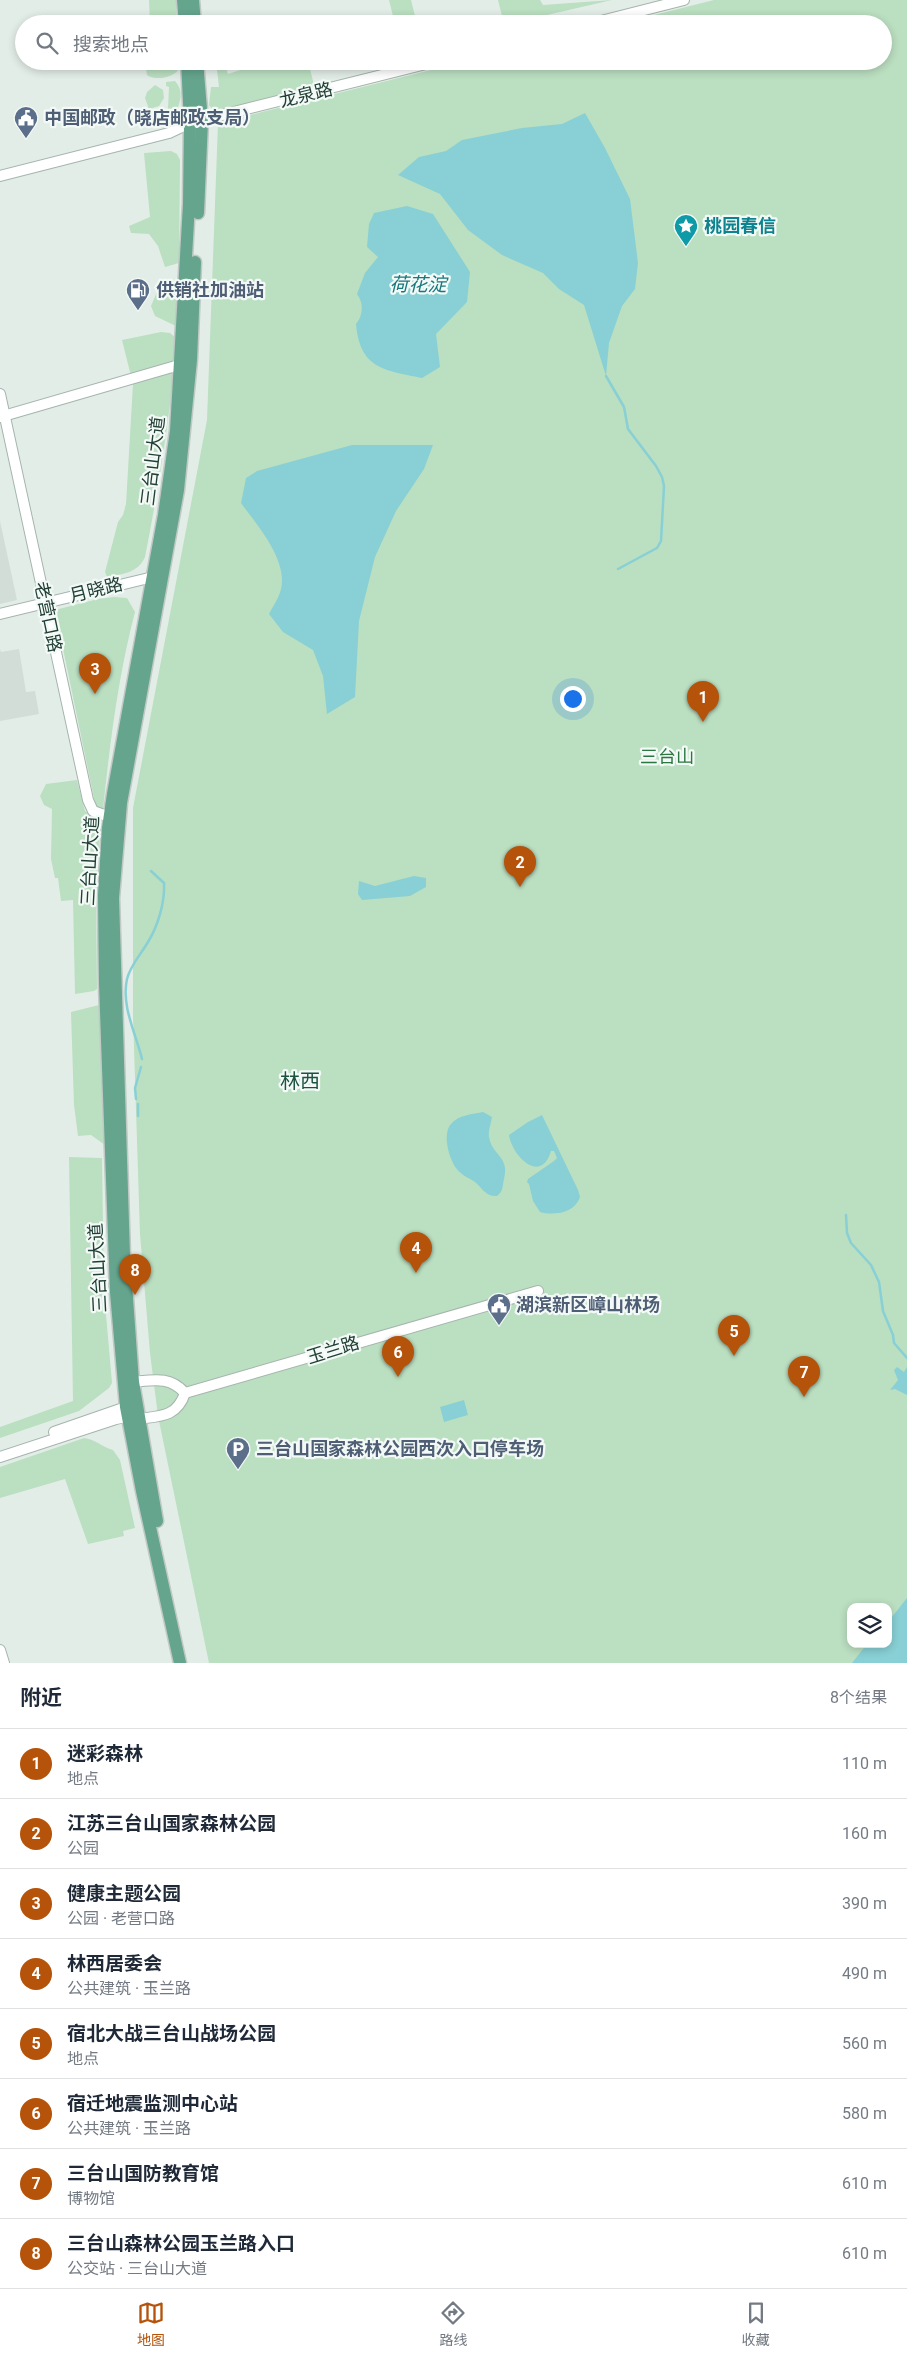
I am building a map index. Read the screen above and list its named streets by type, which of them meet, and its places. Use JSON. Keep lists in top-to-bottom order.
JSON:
{
  "streets": {
    "main road": ["三台山大道"],
    "street": [
      "龙泉路",
      "月晓路",
      "老营口路",
      "玉兰路"
    ]
  },
  "crossings": [
    ["龙泉路", "三台山大道"],
    ["三台山大道", "月晓路"],
    ["三台山大道", "老营口路"],
    ["月晓路", "老营口路"]
  ],
  "districts": ["林西"],
  "water": ["荷花淀"],
  "parks": ["三台山"],
  "places": {
    "public building": ["中国邮政（晓店邮政支局）", "湖滨新区嶂山林场"],
    "place": ["桃园春信"],
    "fuel station": ["供销社加油站"],
    "parking": ["三台山国家森林公园西次入口停车场"]
  },
  "page": {
    "search": "搜索地点",
    "pins": [
      "3",
      "1",
      "2",
      "4",
      "8",
      "5",
      "6",
      "7"
    ],
    "heading": ["附近", "8个结果"],
    "list": [
      {
        "mark": "1",
        "name": "迷彩森林",
        "note": "地点",
        "value": "110 m"
      },
      {
        "mark": "2",
        "name": "江苏三台山国家森林公园",
        "note": "公园",
        "value": "160 m"
      },
      {
        "mark": "3",
        "name": "健康主题公园",
        "note": "公园 · 老营口路",
        "value": "390 m"
      },
      {
        "mark": "4",
        "name": "林西居委会",
        "note": "公共建筑 · 玉兰路",
        "value": "490 m"
      },
      {
        "mark": "5",
        "name": "宿北大战三台山战场公园",
        "note": "地点",
        "value": "560 m"
      },
      {
        "mark": "6",
        "name": "宿迁地震监测中心站",
        "note": "公共建筑 · 玉兰路",
        "value": "580 m"
      },
      {
        "mark": "7",
        "name": "三台山国防教育馆",
        "note": "博物馆",
        "value": "610 m"
      },
      {
        "mark": "8",
        "name": "三台山森林公园玉兰路入口",
        "note": "公交站 · 三台山大道",
        "value": "610 m"
      }
    ],
    "nav": ["地图", "路线", "收藏"]
  }
}
